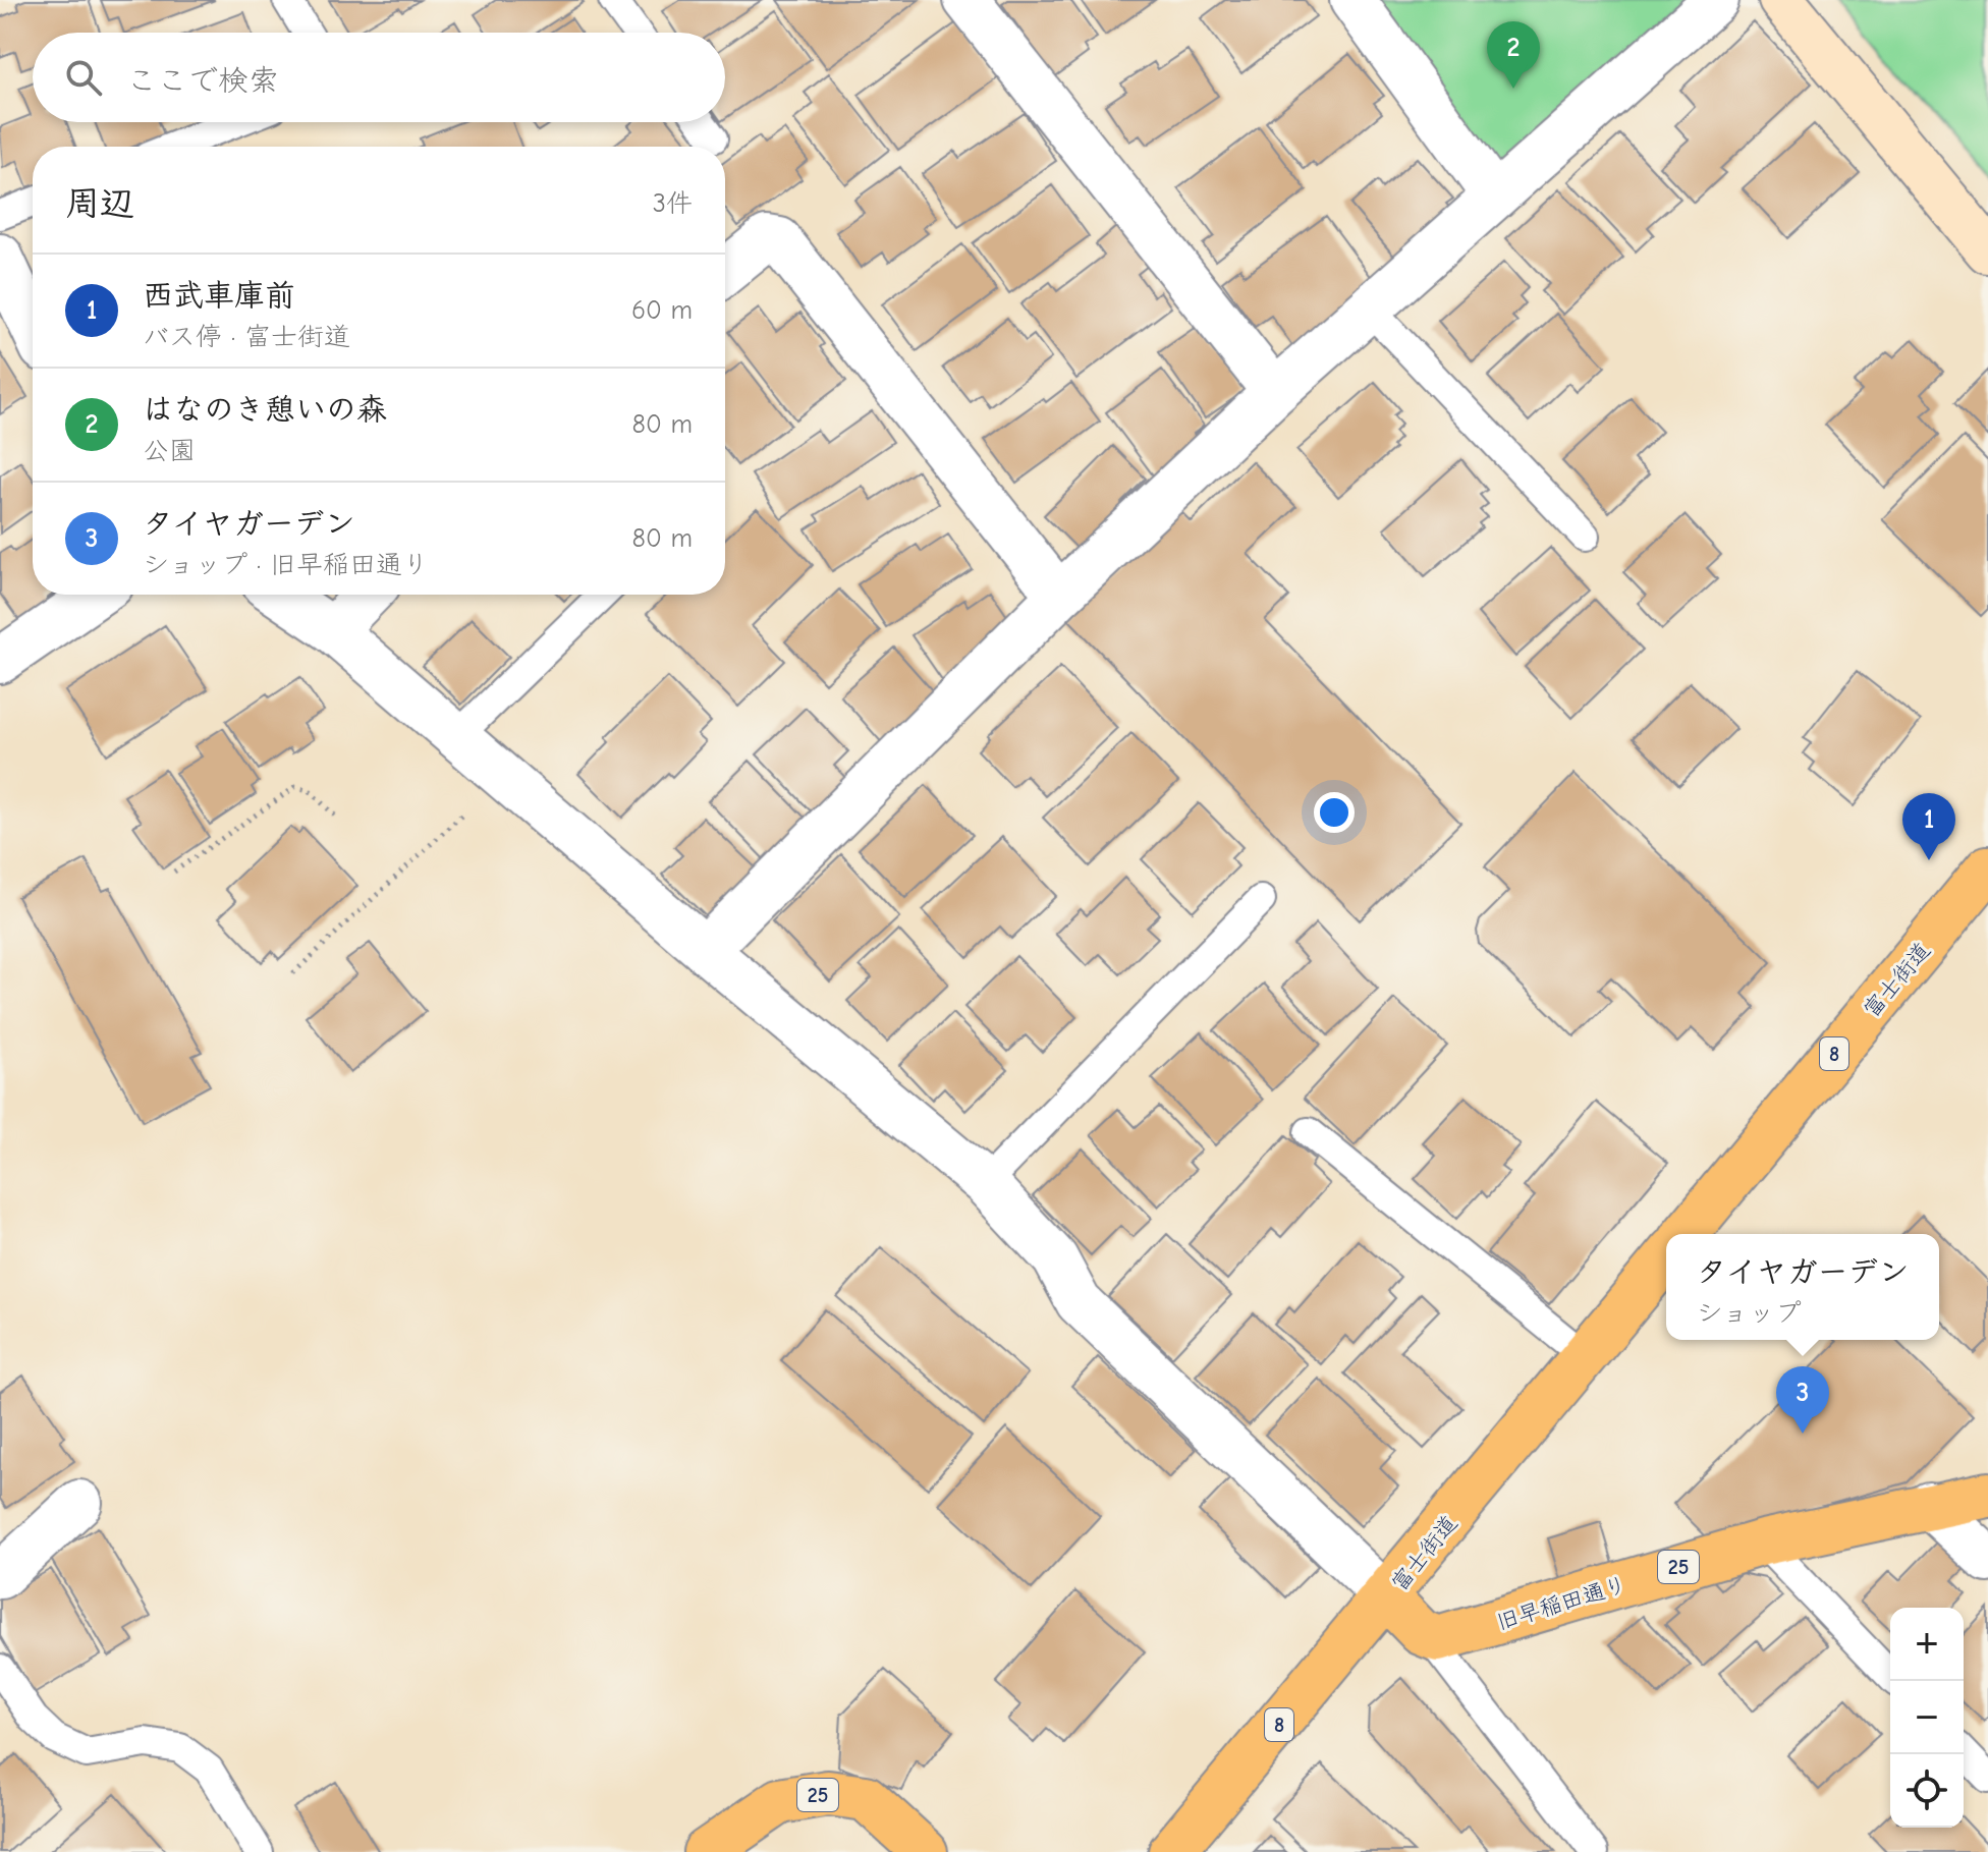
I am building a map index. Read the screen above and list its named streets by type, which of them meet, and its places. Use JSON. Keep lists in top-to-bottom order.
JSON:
{
  "streets": {
    "main road": [
      "富士街道",
      "8",
      "25",
      "旧早稲田通り"
    ]
  },
  "page": {
    "pins": ["2", "1", "3"],
    "search": "ここで検索",
    "heading": ["周辺", "3件"],
    "list": [
      {
        "mark": "1",
        "name": "西武車庫前",
        "note": "バス停 · 富士街道",
        "value": "60 m"
      },
      {
        "mark": "2",
        "name": "はなのき憩いの森",
        "note": "公園",
        "value": "80 m"
      },
      {
        "mark": "3",
        "name": "タイヤガーデン",
        "note": "ショップ · 旧早稲田通り",
        "value": "80 m"
      }
    ],
    "popup": ["タイヤガーデン", "ショップ"],
    "map_buttons": ["+", "−"]
  }
}
